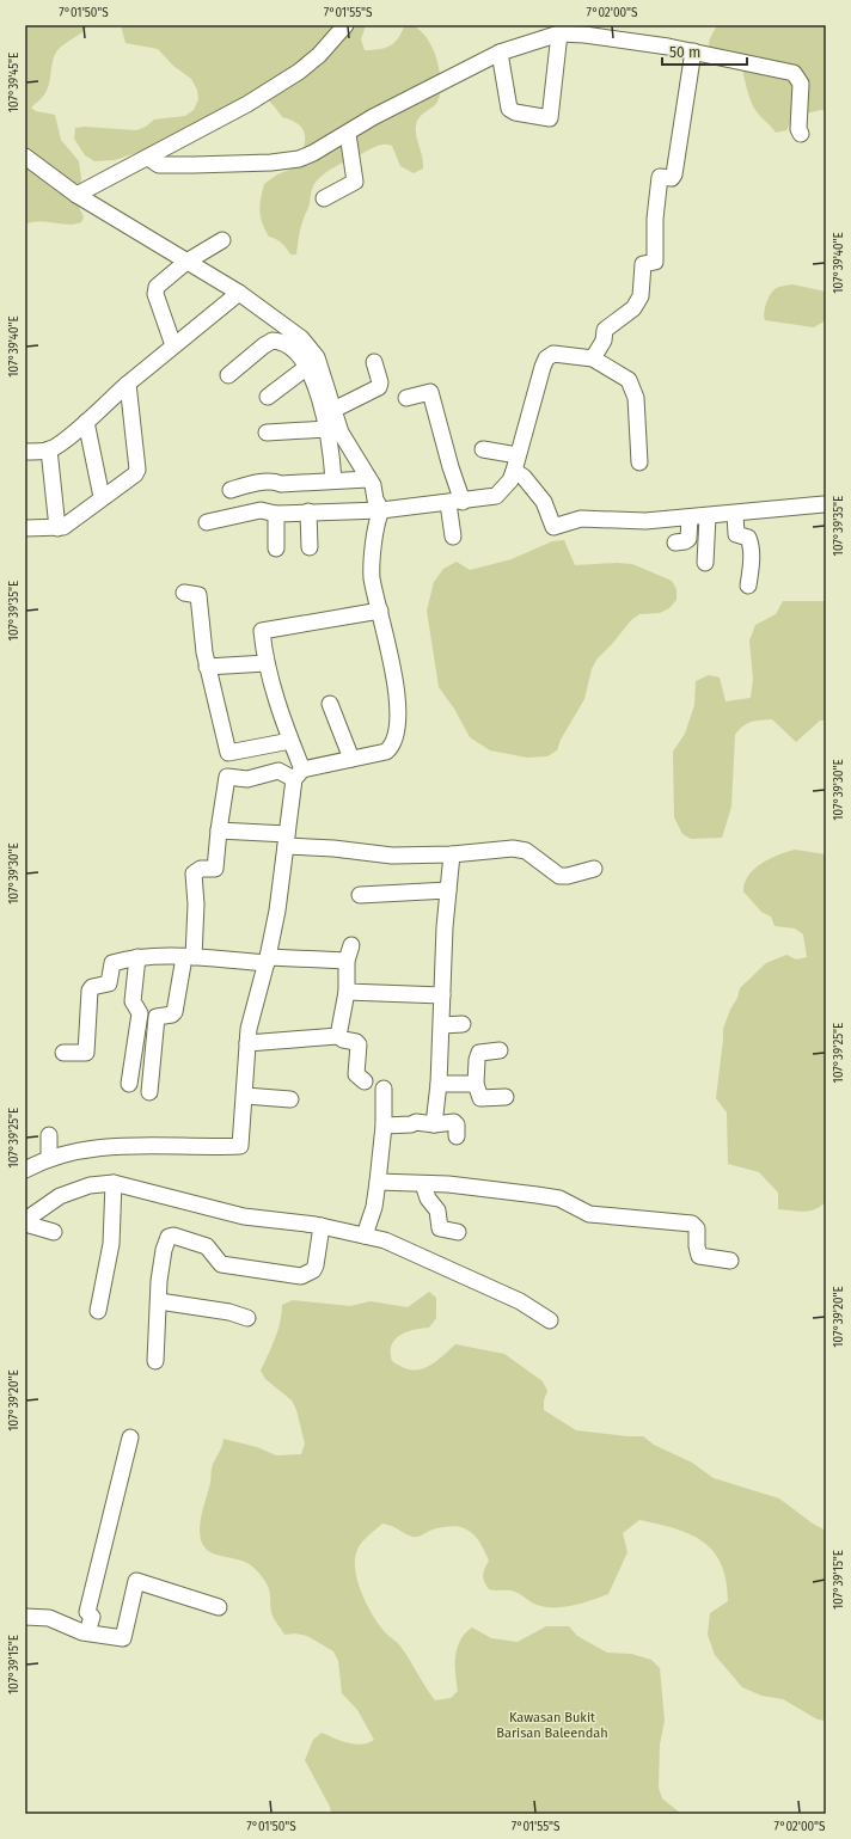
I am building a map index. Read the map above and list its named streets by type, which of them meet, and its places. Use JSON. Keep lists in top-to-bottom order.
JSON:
{
  "parks": ["Kawasan Bukit Barisan Baleendah"],
  "scale_bar": "50 m",
  "coordinates": [
    "7°01'50\"S",
    "7°01'55\"S",
    "7°02'00\"S",
    "107°39'45\"E",
    "107°39'40\"E",
    "107°39'35\"E",
    "107°39'30\"E",
    "107°39'25\"E",
    "107°39'20\"E",
    "107°39'15\"E"
  ]
}
